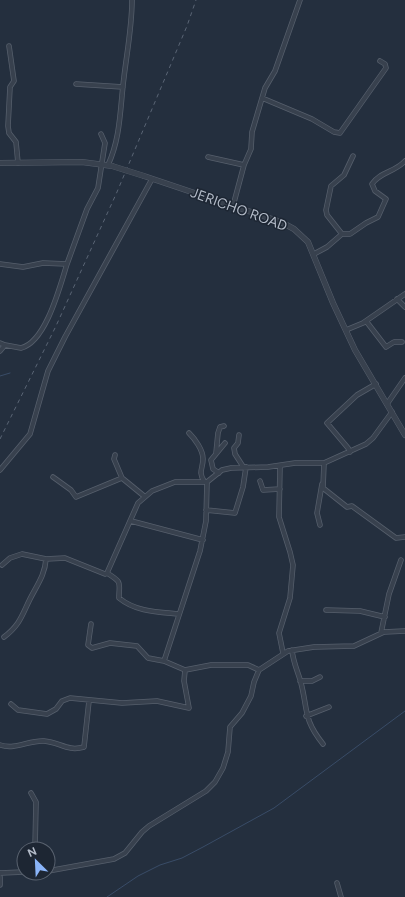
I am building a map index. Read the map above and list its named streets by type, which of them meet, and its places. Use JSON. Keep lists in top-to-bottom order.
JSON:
{
  "streets": {
    "street": ["JERICHO ROAD"]
  },
  "north": "top left"
}
